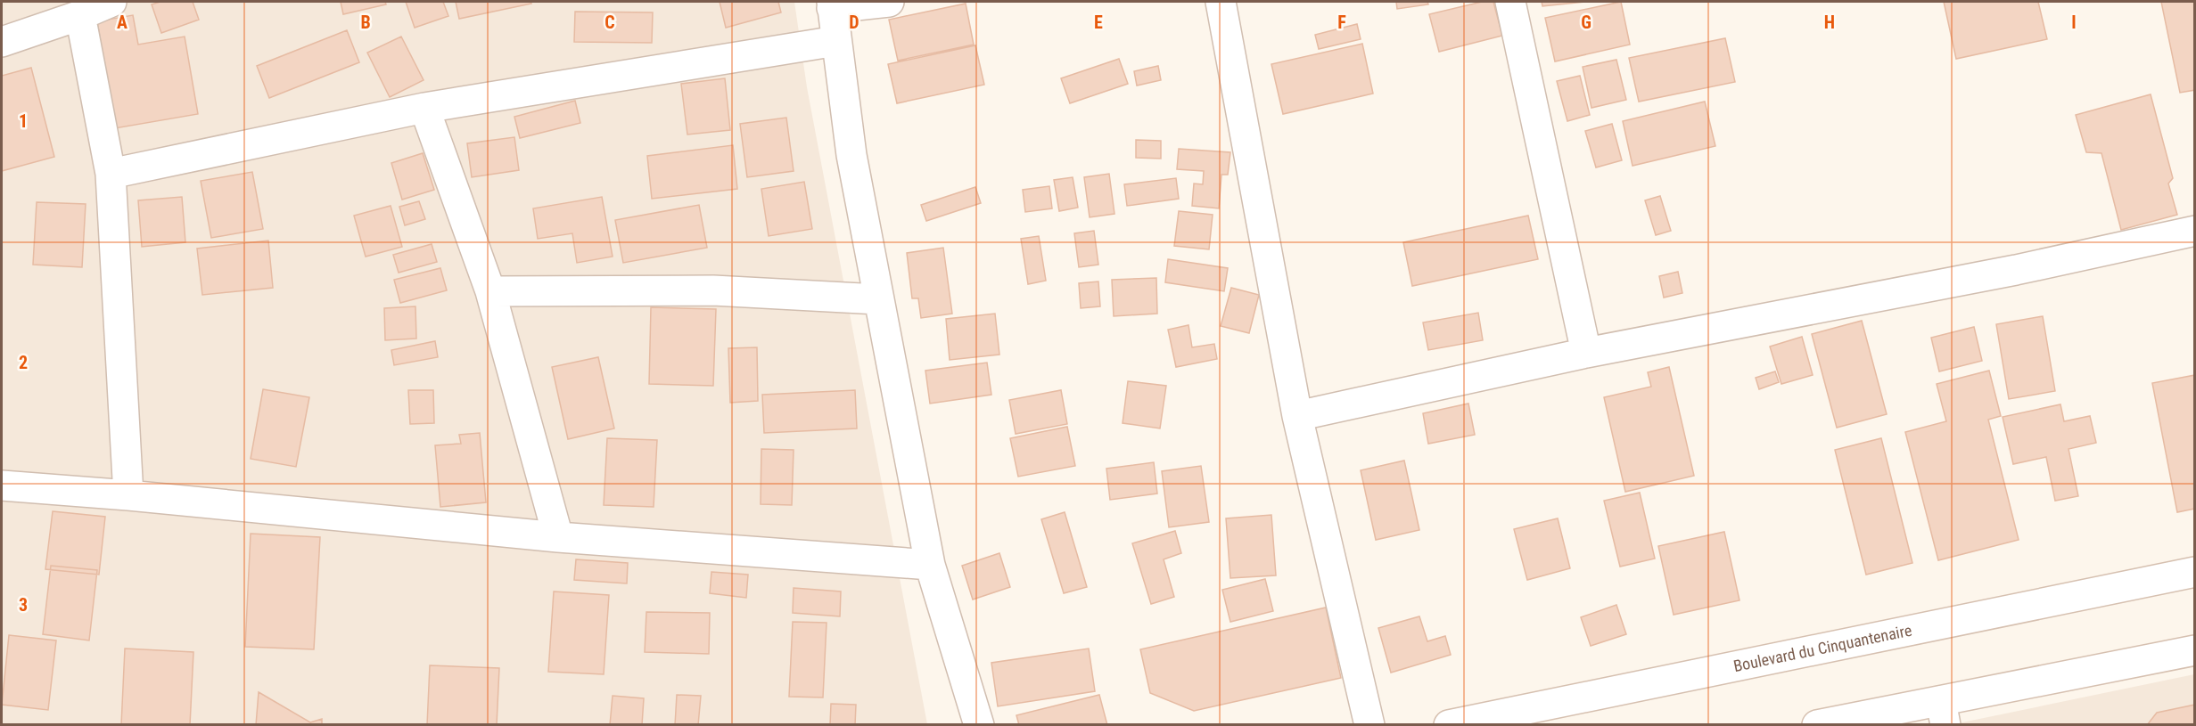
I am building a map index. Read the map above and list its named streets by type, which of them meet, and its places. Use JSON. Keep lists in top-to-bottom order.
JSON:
{
  "streets": {
    "street": ["Boulevard du Cinquantenaire"]
  },
  "grid": {
    "columns": [
      "A",
      "B",
      "C",
      "D",
      "E",
      "F",
      "G",
      "H",
      "I"
    ],
    "rows": ["1", "2", "3"]
  }
}
